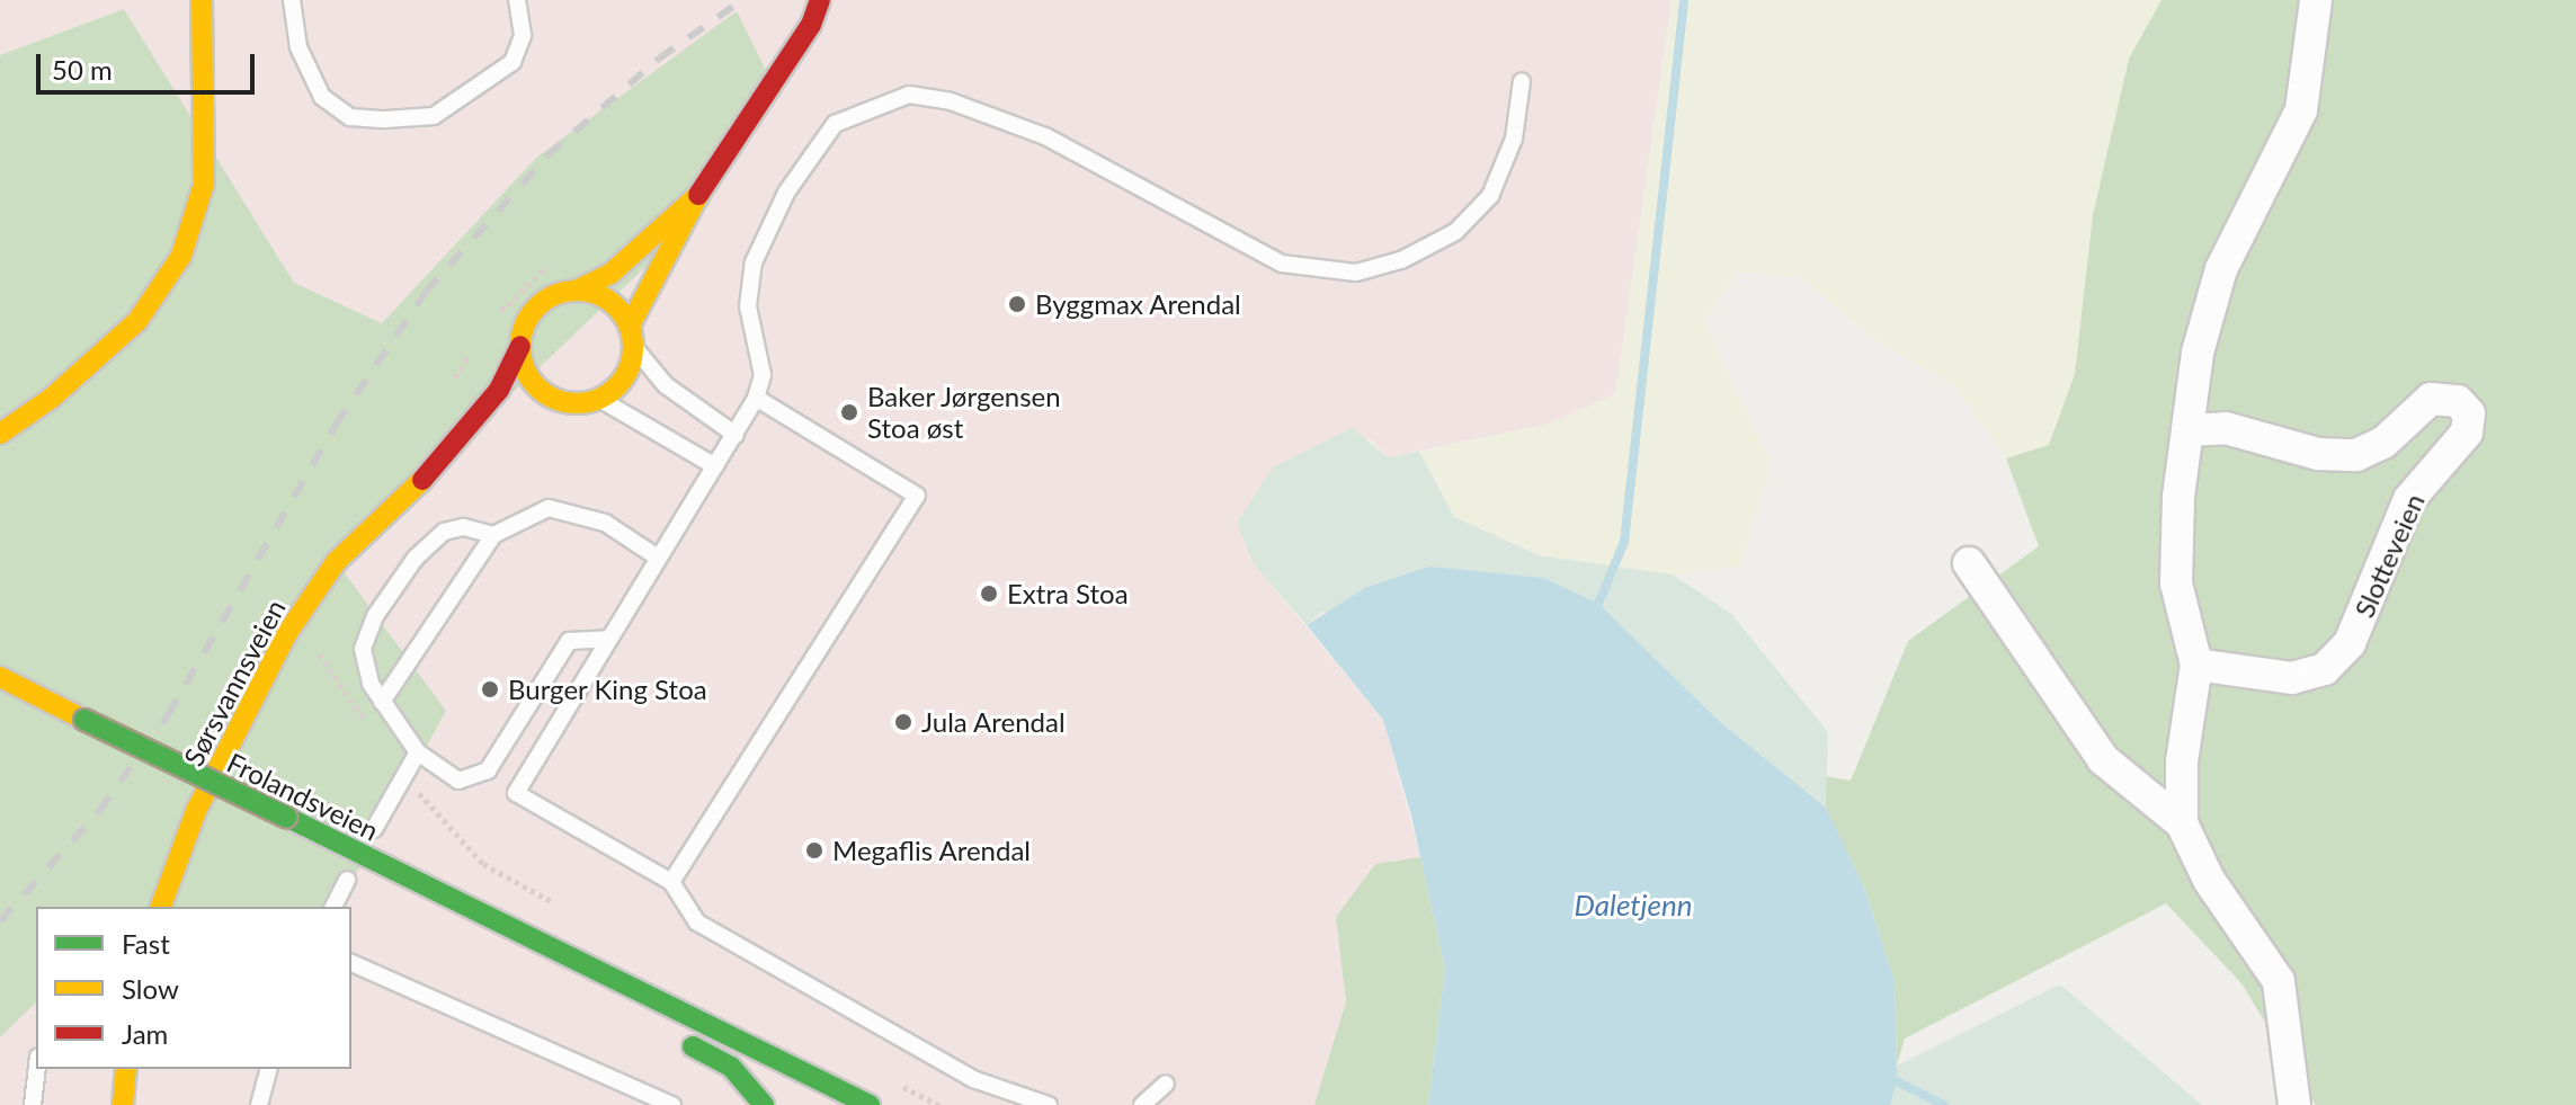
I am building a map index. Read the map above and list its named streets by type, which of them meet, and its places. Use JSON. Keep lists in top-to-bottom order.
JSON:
{
  "streets": {
    "main road": ["Sørsvannsveien", "Frolandsveien"],
    "street": ["Slotteveien"]
  },
  "water": ["Daletjenn"],
  "places": [
    "Byggmax Arendal",
    "Baker Jørgensen Stoa øst",
    "Extra Stoa",
    "Burger King Stoa",
    "Jula Arendal",
    "Megaflis Arendal"
  ],
  "legend": ["Fast", "Slow", "Jam"],
  "scale_bar": "50 m"
}
